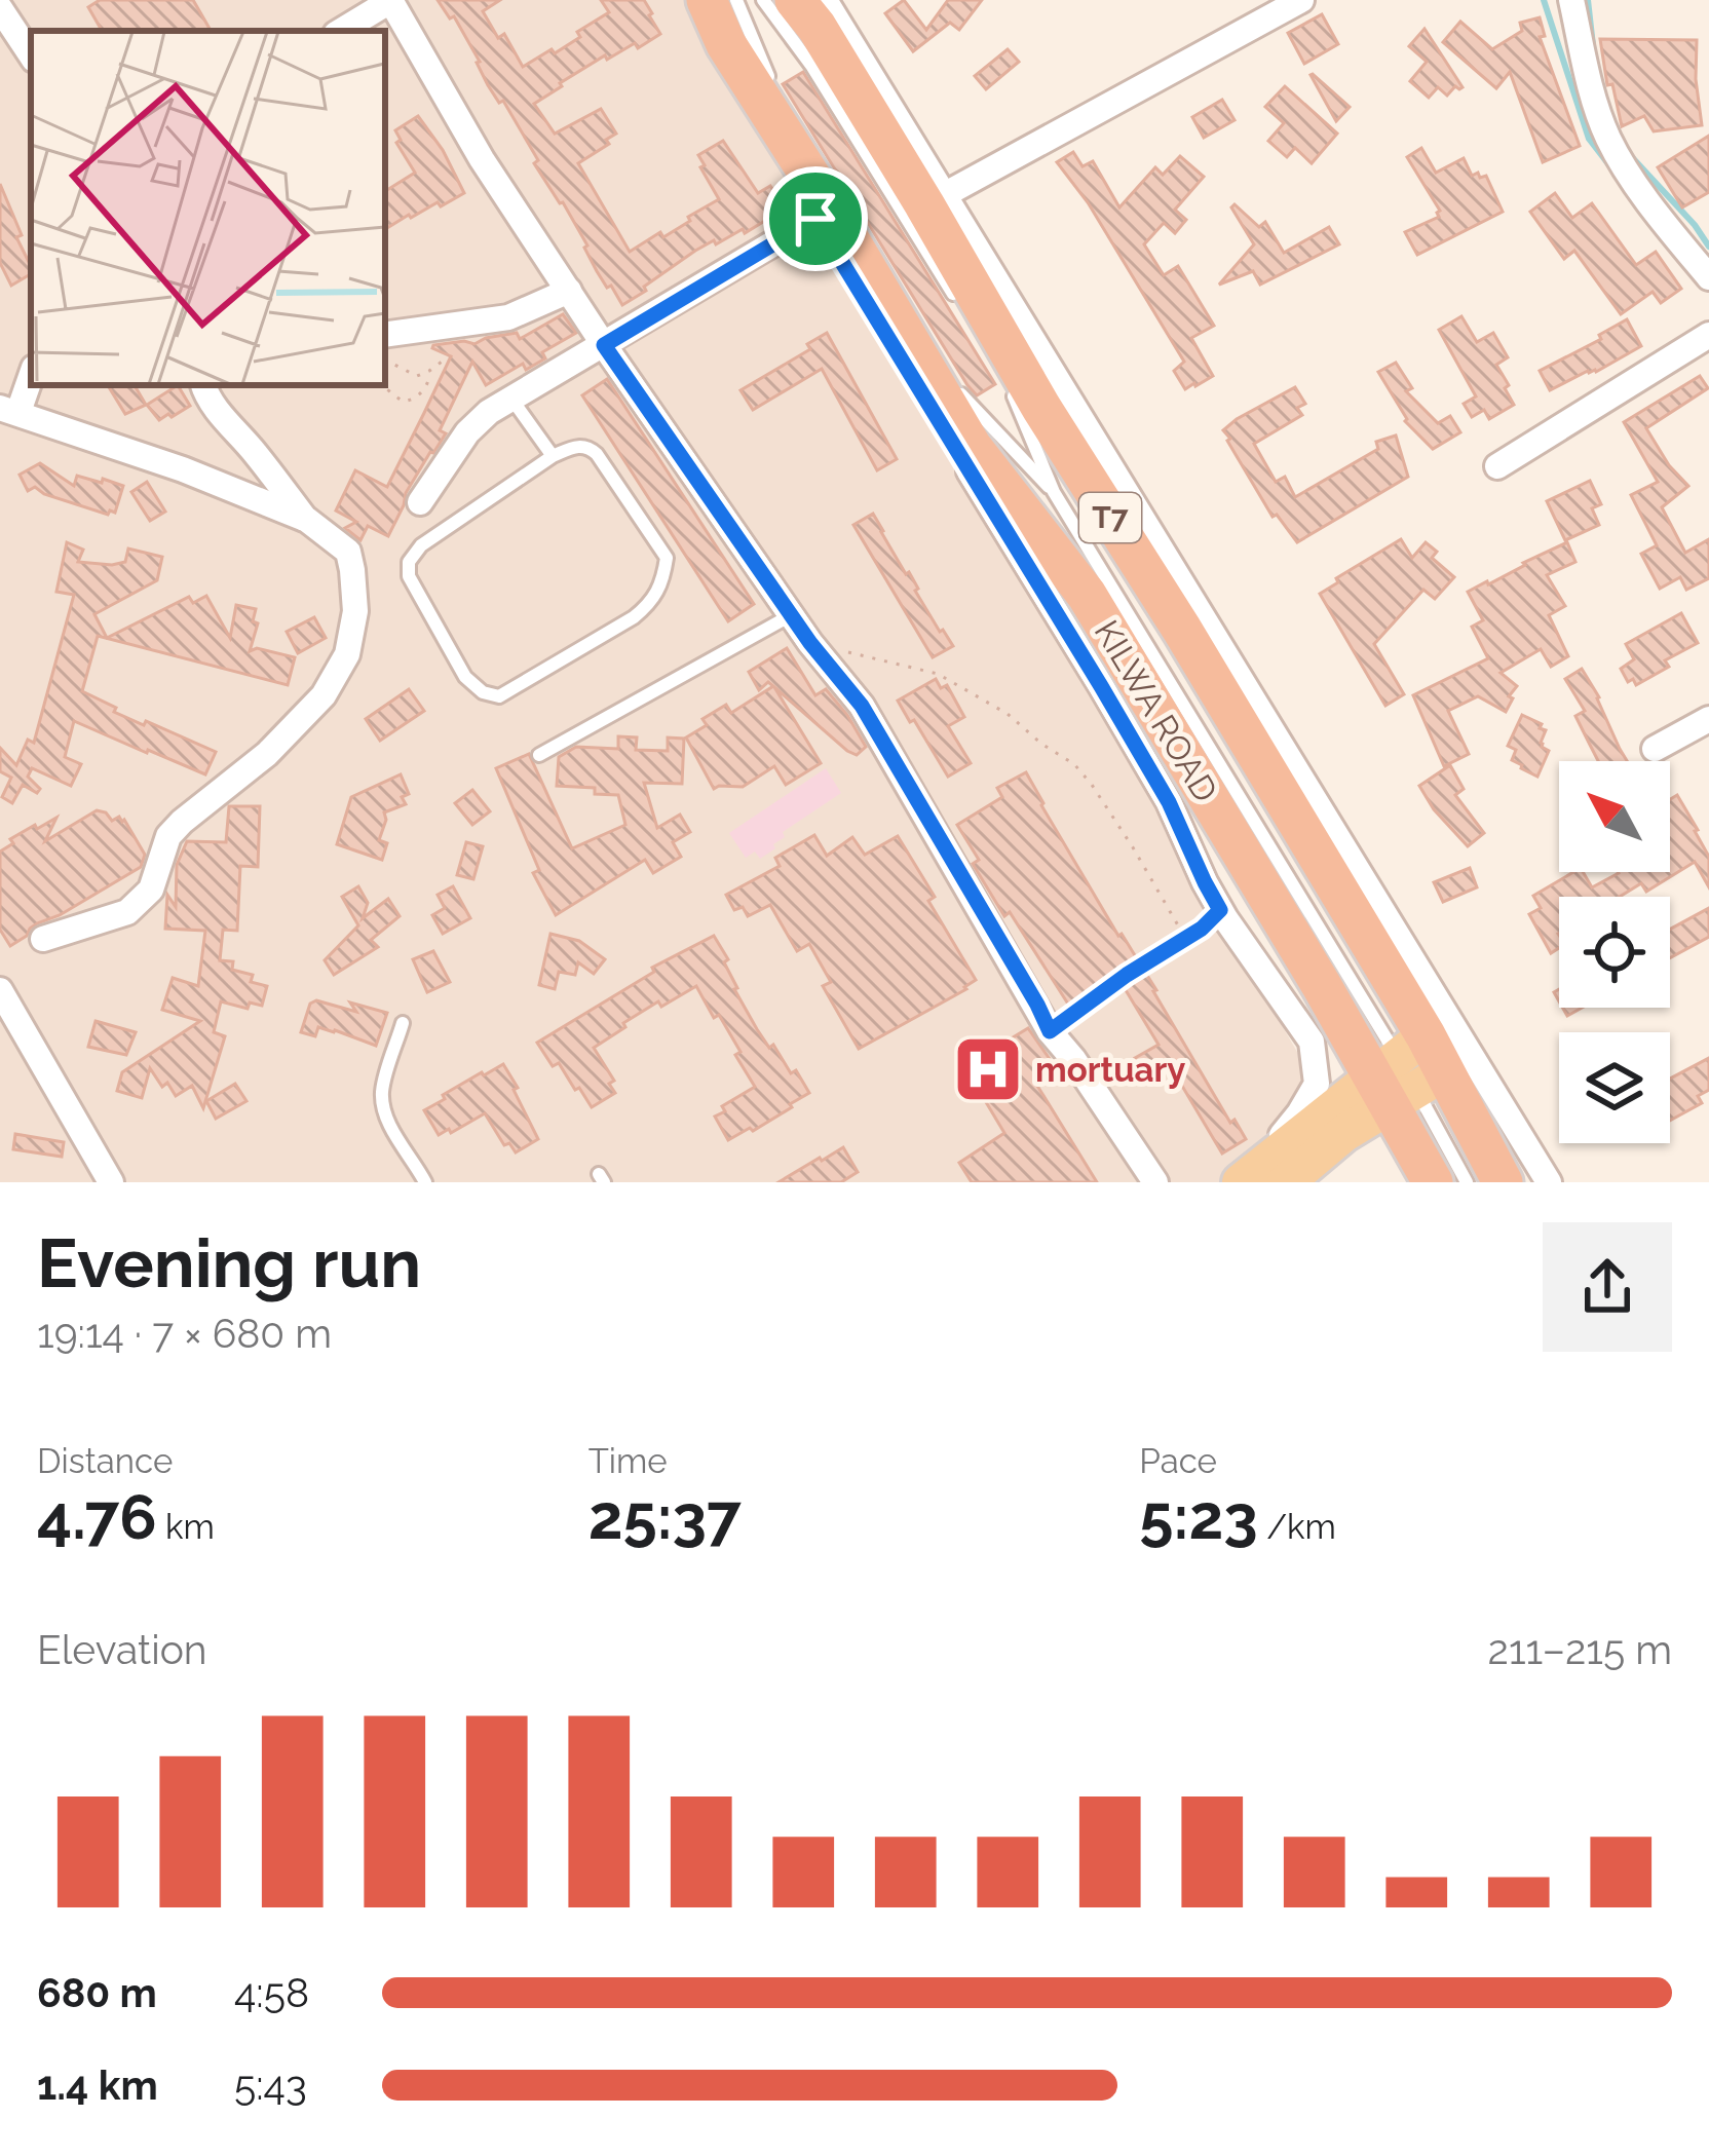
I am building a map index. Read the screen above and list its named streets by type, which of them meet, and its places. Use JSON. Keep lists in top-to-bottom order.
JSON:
{
  "streets": {
    "highway": ["T7", "KILWA ROAD"]
  },
  "places": {
    "hospital": ["mortuary"]
  },
  "north": "top left",
  "page": {
    "heading": ["Evening run", "19:14 · 7 × 680 m"],
    "stats": [
      ["Distance", "4.76 km"],
      ["Time", "25:37"],
      ["Pace", "5:23 /km"]
    ],
    "chart": ["Elevation", "211–215 m"],
    "list": [
      {
        "name": "680 m",
        "note": "4:58"
      },
      {
        "name": "1.4 km",
        "note": "5:43"
      }
    ]
  }
}
